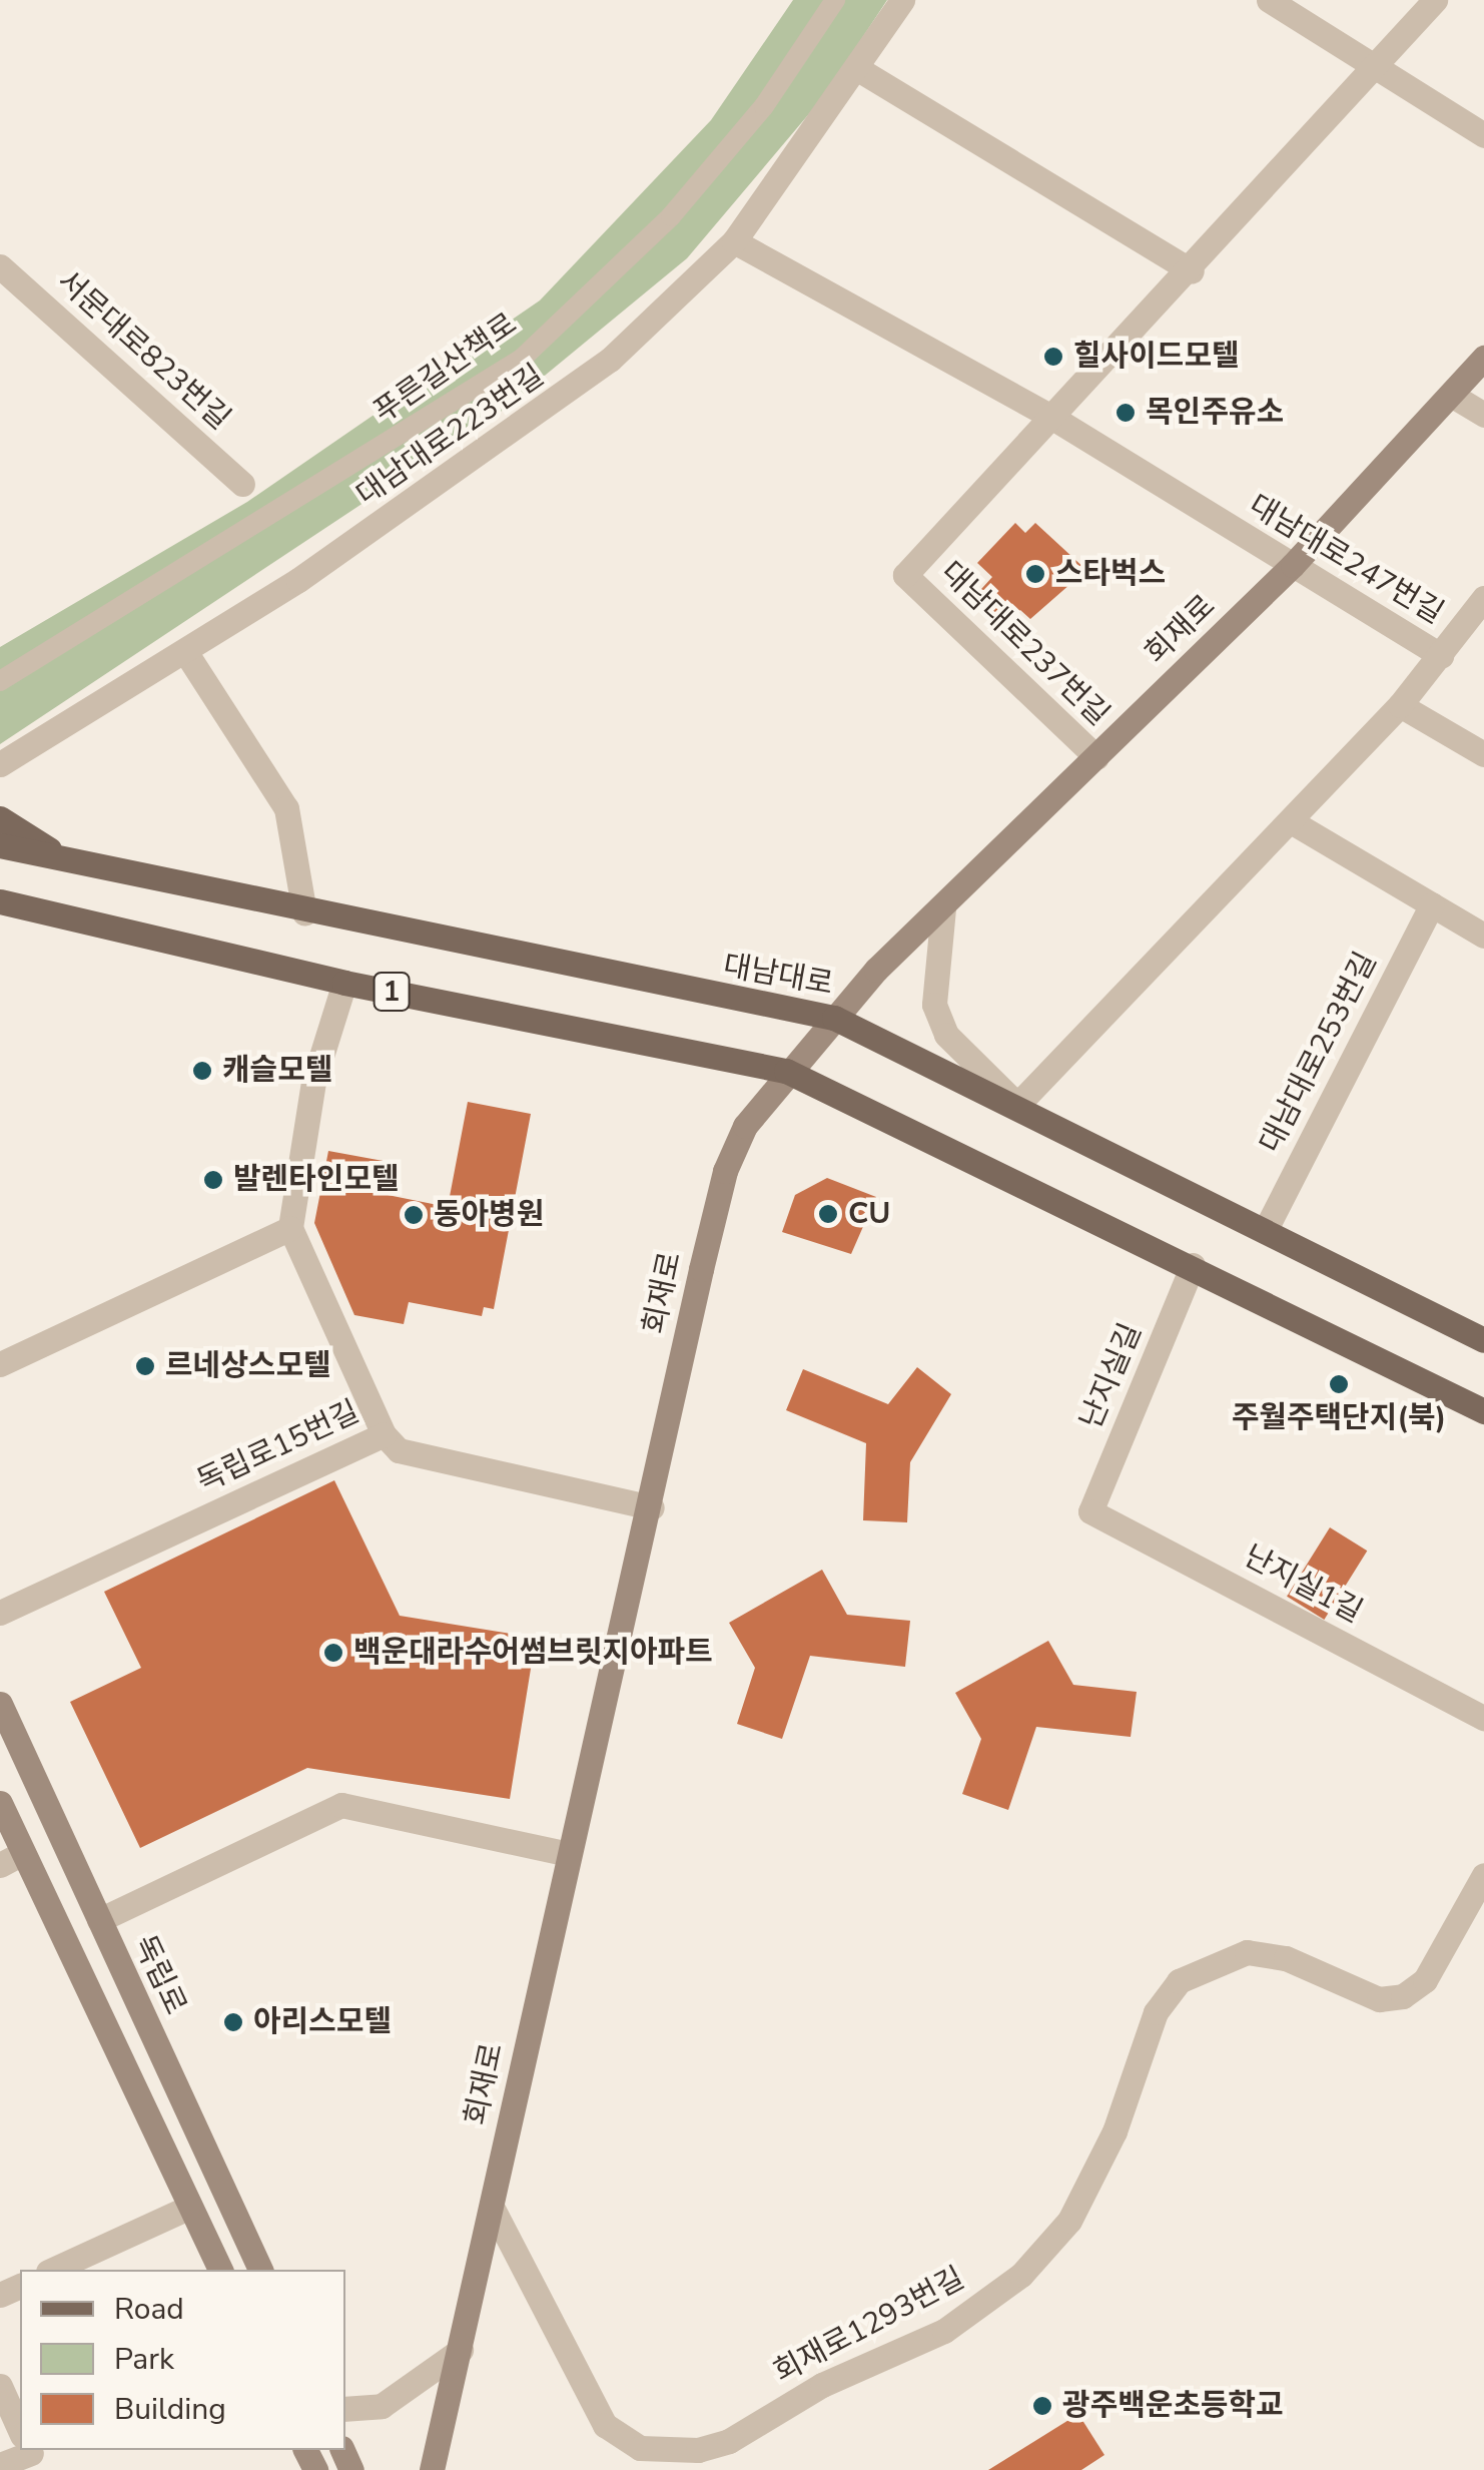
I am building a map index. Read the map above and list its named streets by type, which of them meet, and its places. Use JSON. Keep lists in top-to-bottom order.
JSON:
{
  "streets": {
    "main road": [
      "회재로",
      "대남대로",
      "1",
      "독립로"
    ],
    "street": [
      "서문대로823번길",
      "푸른길산책로",
      "대남대로223번길",
      "대남대로247번길",
      "대남대로237번길",
      "대남대로253번길",
      "난지실길",
      "독립로15번길",
      "난지실1길",
      "회재로1293번길"
    ]
  },
  "crossings": [
    ["대남대로223번길", "대남대로247번길"],
    ["대남대로247번길", "회재로"],
    ["대남대로247번길", "대남대로237번길"],
    ["대남대로247번길", "대남대로"],
    ["회재로", "대남대로237번길"],
    ["회재로", "대남대로"],
    ["회재로", "1"],
    ["회재로", "독립로15번길"],
    ["회재로", "회재로1293번길"],
    ["대남대로", "대남대로253번길"],
    ["1", "난지실길"],
    ["난지실길", "난지실1길"]
  ],
  "places": [
    "힐사이드모텔",
    "목인주유소",
    "스타벅스",
    "캐슬모텔",
    "발렌타인모텔",
    "CU",
    "동아병원",
    "르네상스모텔",
    "주월주택단지(북)",
    "백운대라수어썸브릿지아파트",
    "아리스모텔",
    "광주백운초등학교"
  ],
  "legend": ["Road", "Park", "Building"]
}
